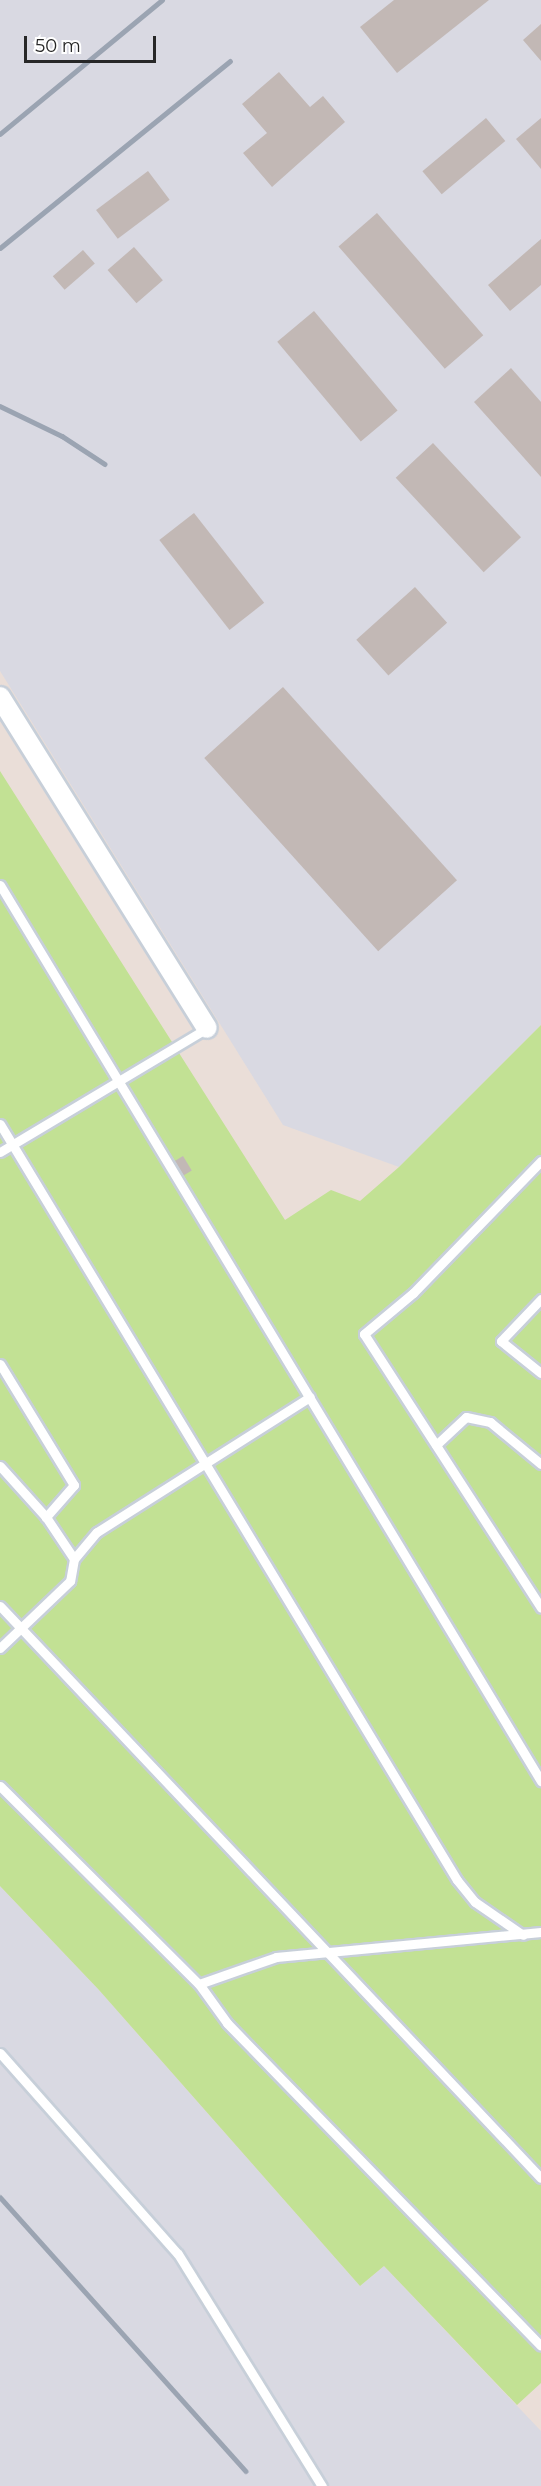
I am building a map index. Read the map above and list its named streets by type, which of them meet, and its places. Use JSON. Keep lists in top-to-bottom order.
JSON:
{
  "scale_bar": "50 m"
}
